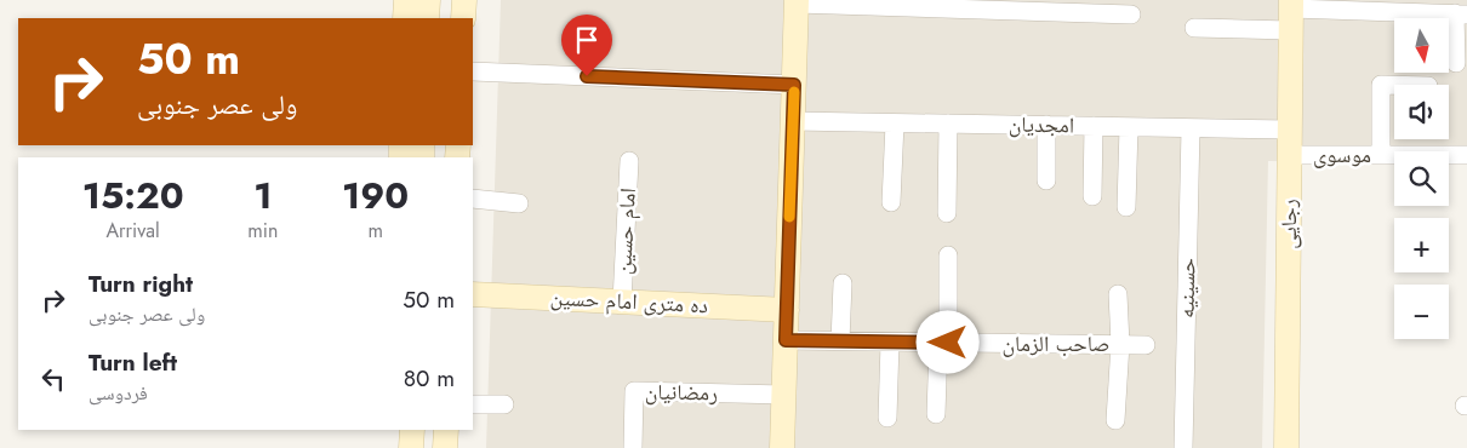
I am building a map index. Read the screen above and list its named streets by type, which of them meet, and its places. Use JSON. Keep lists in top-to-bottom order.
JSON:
{
  "streets": {
    "street": [
      "امجدیان",
      "موسوی",
      "رجایی",
      "امام حسین",
      "حسینیه",
      "ده متری امام حسین",
      "صاحب الزمان",
      "رمضانیان"
    ]
  },
  "crossings": [
    ["امجدیان", "رجایی"],
    ["امجدیان", "حسینیه"],
    ["موسوی", "رجایی"],
    ["امام حسین", "ده متری امام حسین"]
  ],
  "north": "bottom",
  "page": {
    "map_buttons": ["+", "−"],
    "turn": ["50 m", "ولی عصر جنوبی"],
    "eta": [
      "15:20",
      "Arrival",
      "1",
      "min",
      "190",
      "m"
    ],
    "list": [
      {
        "name": "Turn right",
        "note": "ولی عصر جنوبی",
        "value": "50 m"
      },
      {
        "name": "Turn left",
        "note": "فردوسی",
        "value": "80 m"
      }
    ]
  }
}
